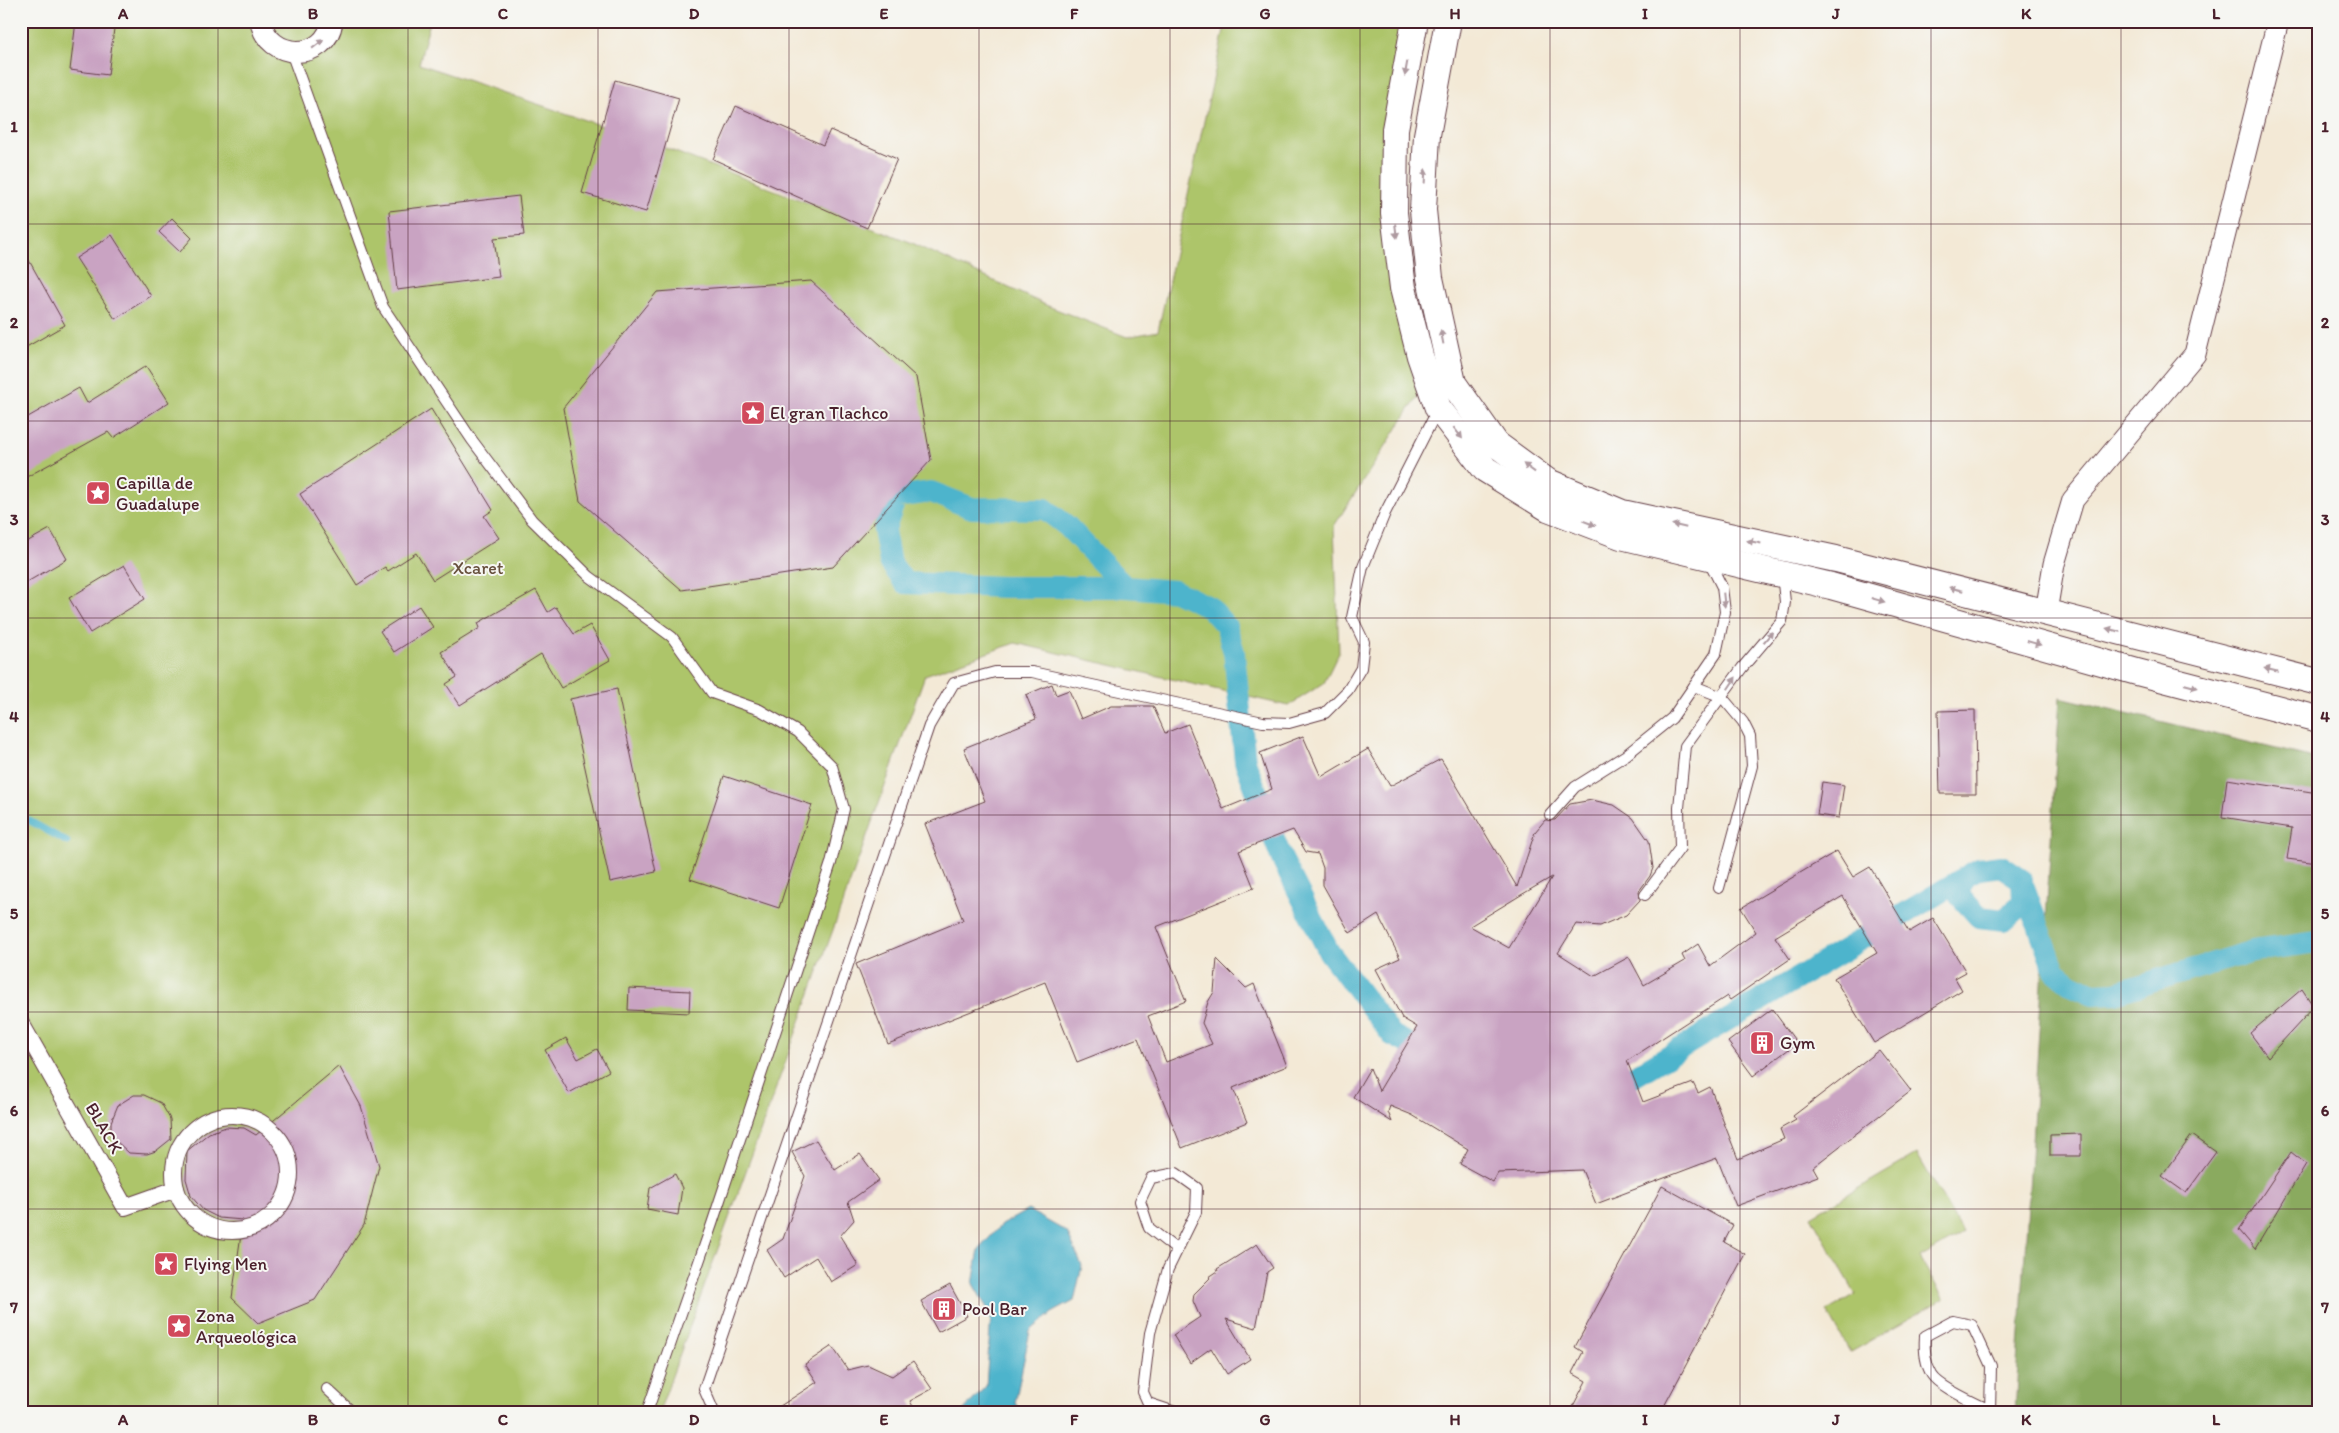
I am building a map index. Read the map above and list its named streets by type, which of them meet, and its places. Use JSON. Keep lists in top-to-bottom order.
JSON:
{
  "streets": {
    "street": ["BLACK"]
  },
  "parks": ["Xcaret"],
  "places": {
    "place": [
      "El gran Tlachco",
      "Capilla de Guadalupe",
      "Flying Men",
      "Zona Arqueológica"
    ],
    "building": ["Gym", "Pool Bar"]
  },
  "grid": {
    "columns": [
      "A",
      "B",
      "C",
      "D",
      "E",
      "F",
      "G",
      "H",
      "I",
      "J",
      "K",
      "L"
    ],
    "rows": [
      "1",
      "2",
      "3",
      "4",
      "5",
      "6",
      "7"
    ]
  }
}
